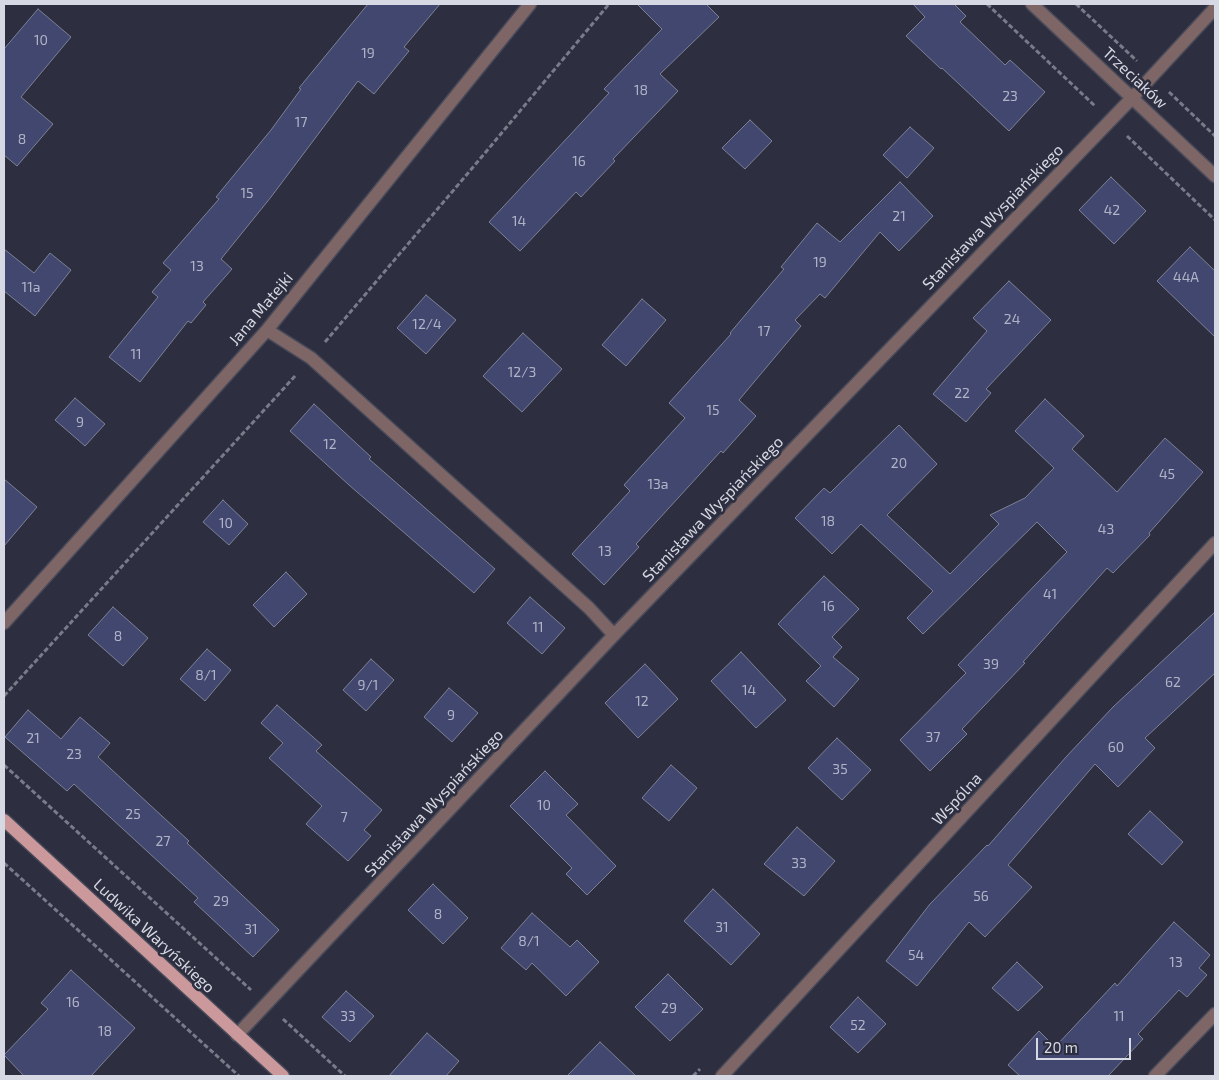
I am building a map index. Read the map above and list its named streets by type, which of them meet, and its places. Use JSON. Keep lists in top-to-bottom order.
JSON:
{
  "streets": {
    "main road": ["Ludwika Waryńskiego"],
    "street": [
      "Trzeciaków",
      "Stanisława Wyspiańskiego",
      "Jana Matejki",
      "Wspólna"
    ]
  },
  "crossings": [
    ["Trzeciaków", "Stanisława Wyspiańskiego"],
    ["Stanisława Wyspiańskiego", "Ludwika Waryńskiego"]
  ],
  "house_numbers": [
    "10",
    "19",
    "18",
    "23",
    "17",
    "8",
    "16",
    "15",
    "42",
    "21",
    "14",
    "19",
    "13",
    "44A",
    "11a",
    "24",
    "12/4",
    "17",
    "11",
    "12/3",
    "22",
    "15",
    "9",
    "12",
    "20",
    "45",
    "13a",
    "18",
    "10",
    "43",
    "13",
    "41",
    "16",
    "11",
    "8",
    "39",
    "8/1",
    "62",
    "9/1",
    "14",
    "12",
    "9",
    "37",
    "21",
    "60",
    "23",
    "35",
    "10",
    "25",
    "7",
    "27",
    "33",
    "56",
    "29",
    "8",
    "31",
    "31",
    "8/1",
    "54",
    "13",
    "16",
    "29",
    "33",
    "11",
    "52",
    "18"
  ],
  "scale_bar": "20 m"
}
